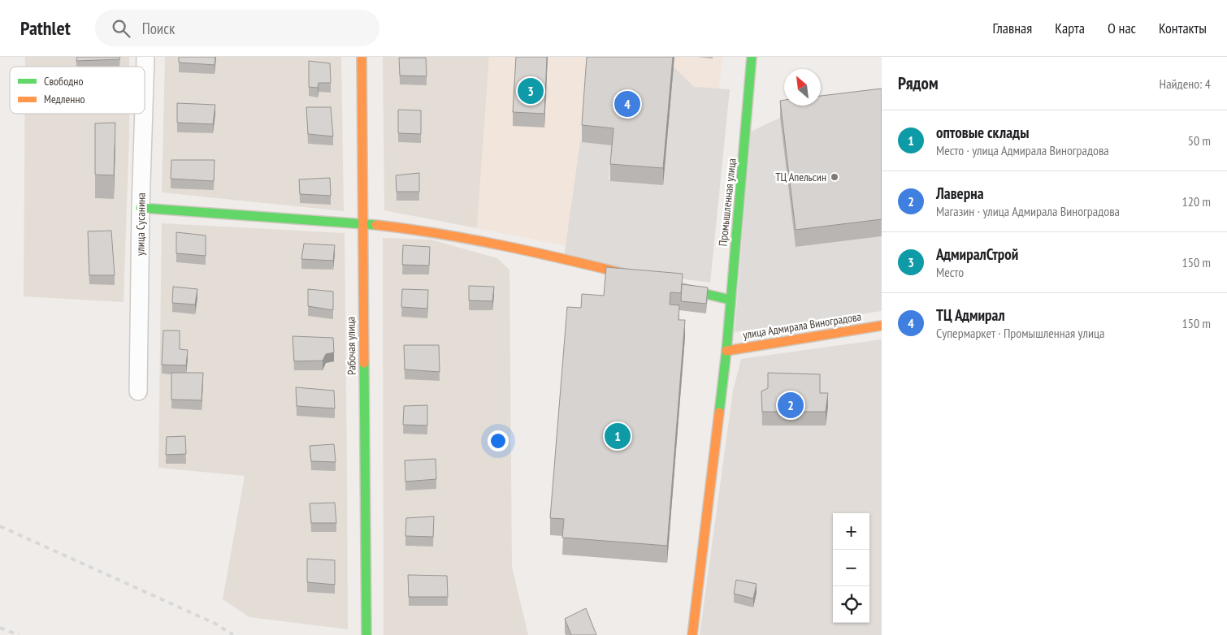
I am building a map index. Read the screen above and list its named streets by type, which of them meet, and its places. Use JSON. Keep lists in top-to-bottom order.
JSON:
{
  "streets": {
    "street": [
      "Промышленная улица",
      "улица Сусанина",
      "улица Адмирала Виноградова",
      "Рабочая улица"
    ]
  },
  "crossings": [
    ["Промышленная улица", "улица Адмирала Виноградова"]
  ],
  "places": ["ТЦ Апельсин"],
  "legend": ["Свободно", "Медленно"],
  "north": "top left",
  "page": {
    "header": "Pathlet",
    "search": "Поиск",
    "nav": [
      "Главная",
      "Карта",
      "О нас",
      "Контакты"
    ],
    "heading": ["Рядом", "Найдено: 4"],
    "pins": [
      "3",
      "4",
      "2",
      "1"
    ],
    "list": [
      {
        "mark": "1",
        "name": "оптовые склады",
        "note": "Место · улица Адмирала Виноградова",
        "value": "50 m"
      },
      {
        "mark": "2",
        "name": "Лаверна",
        "note": "Магазин · улица Адмирала Виноградова",
        "value": "120 m"
      },
      {
        "mark": "3",
        "name": "АдмиралСтрой",
        "note": "Место",
        "value": "150 m"
      },
      {
        "mark": "4",
        "name": "ТЦ Адмирал",
        "note": "Супермаркет · Промышленная улица",
        "value": "150 m"
      }
    ],
    "map_buttons": ["+", "−"]
  }
}
